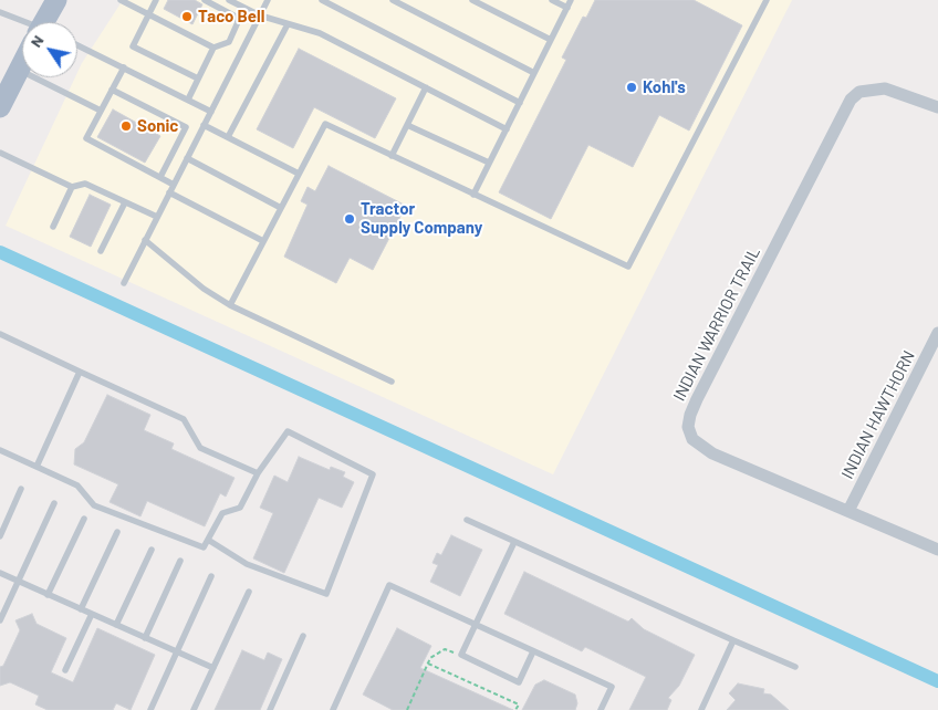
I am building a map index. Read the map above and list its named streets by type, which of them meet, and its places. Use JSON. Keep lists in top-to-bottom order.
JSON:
{
  "streets": {
    "street": ["INDIAN WARRIOR TRAIL", "INDIAN HAWTHORN"]
  },
  "crossings": [
    ["INDIAN WARRIOR TRAIL", "INDIAN HAWTHORN"]
  ],
  "places": [
    "Taco Bell",
    "Kohl's",
    "Sonic",
    "Tractor Supply Company"
  ],
  "north": "top left"
}
